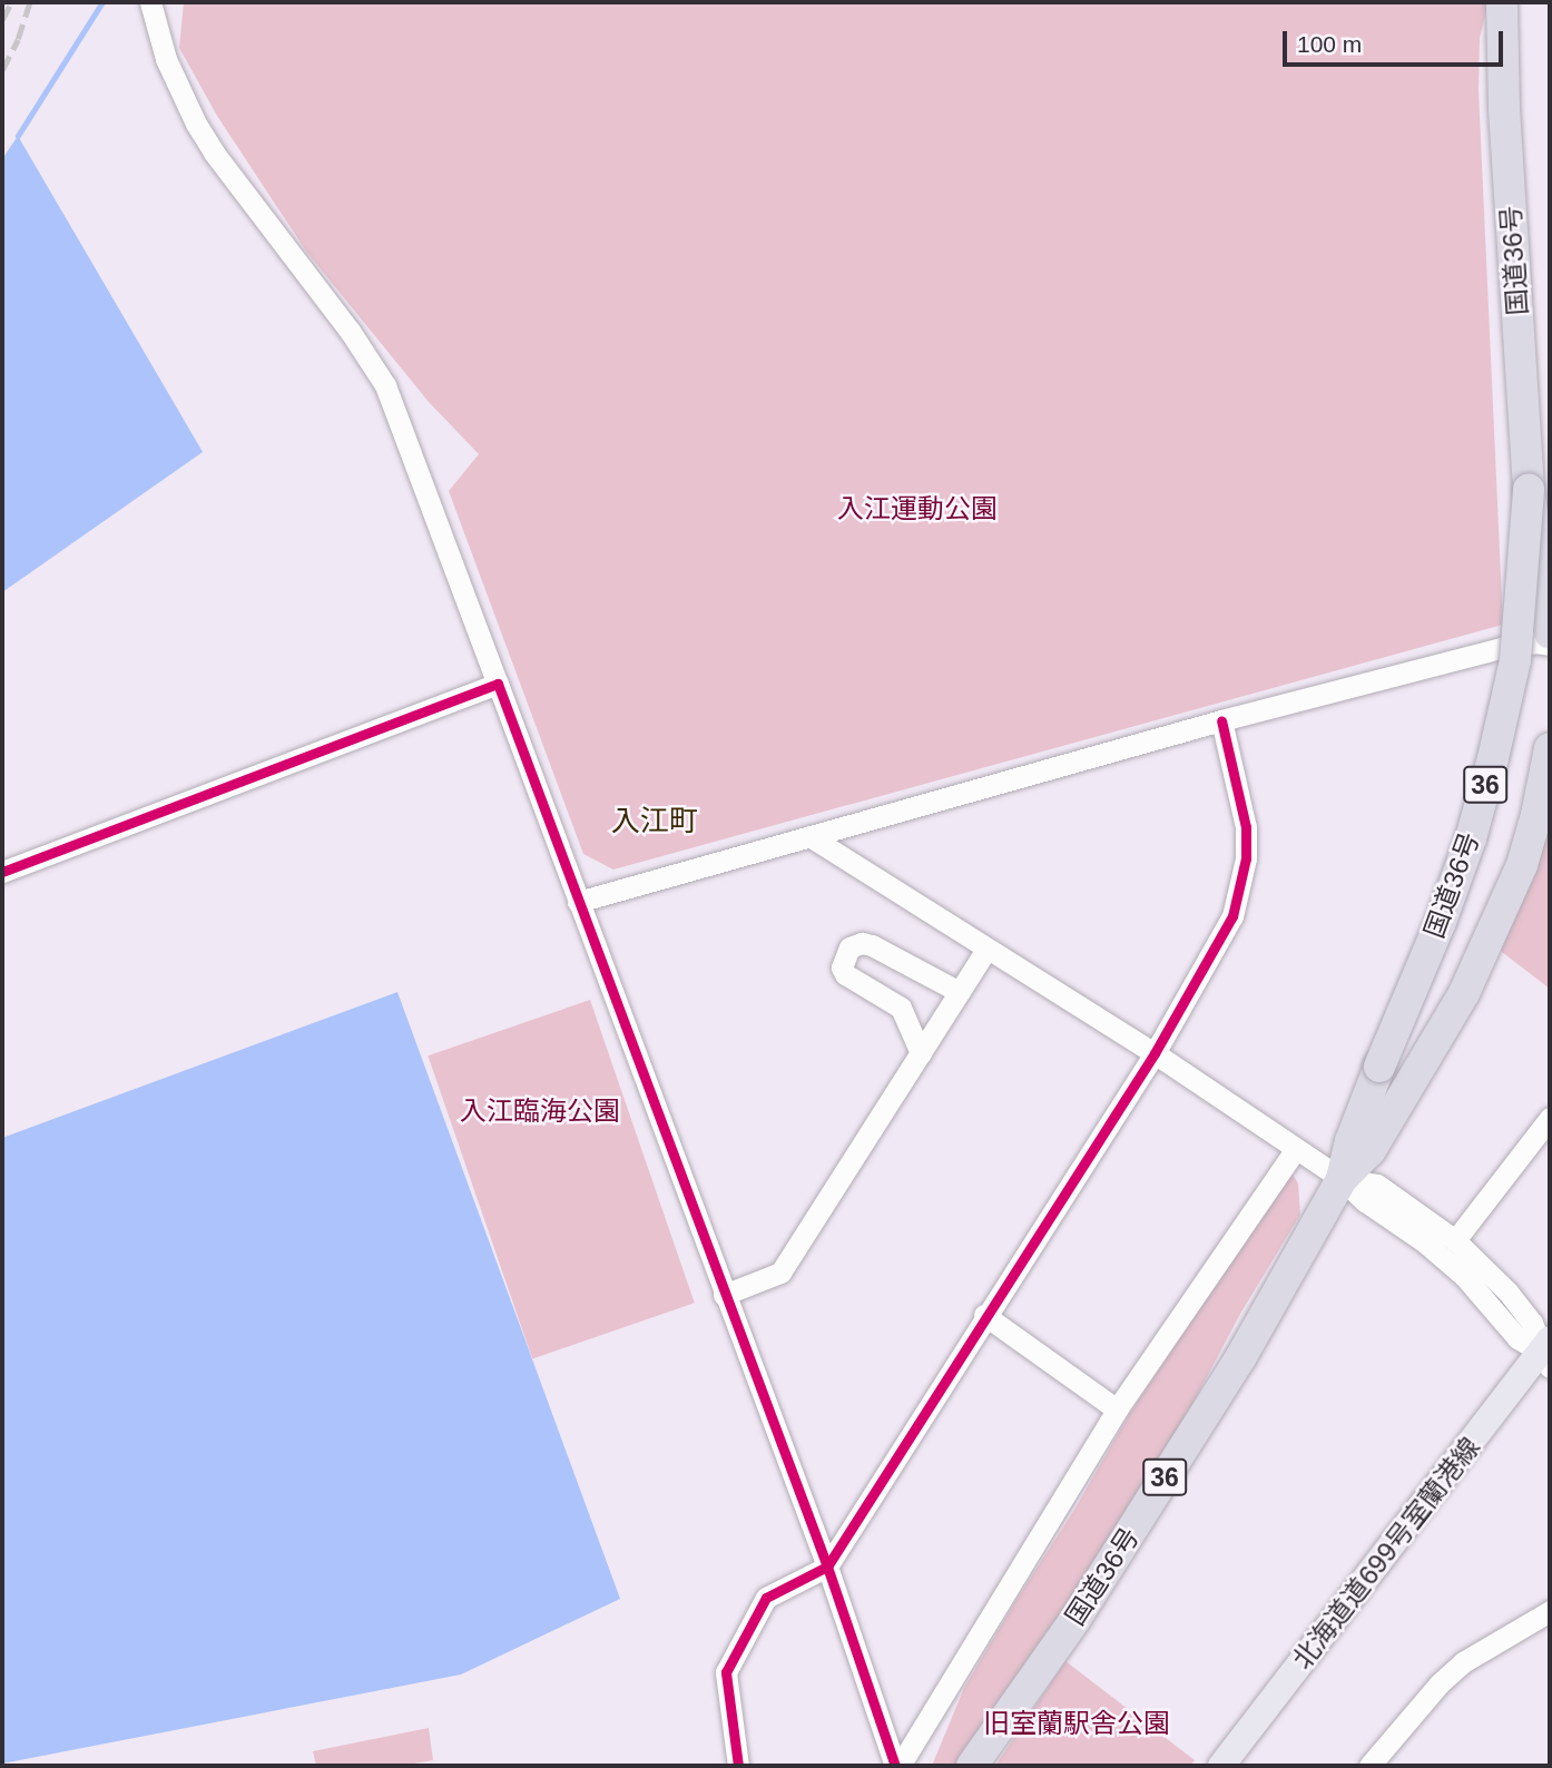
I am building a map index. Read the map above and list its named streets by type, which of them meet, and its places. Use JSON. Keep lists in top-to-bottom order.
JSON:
{
  "streets": {
    "highway": ["国道36号", "36"],
    "main road": ["北海道道699号室蘭港線"]
  },
  "districts": ["入江町"],
  "parks": ["入江運動公園", "入江臨海公園", "旧室蘭駅舎公園"],
  "scale_bar": "100 m"
}
